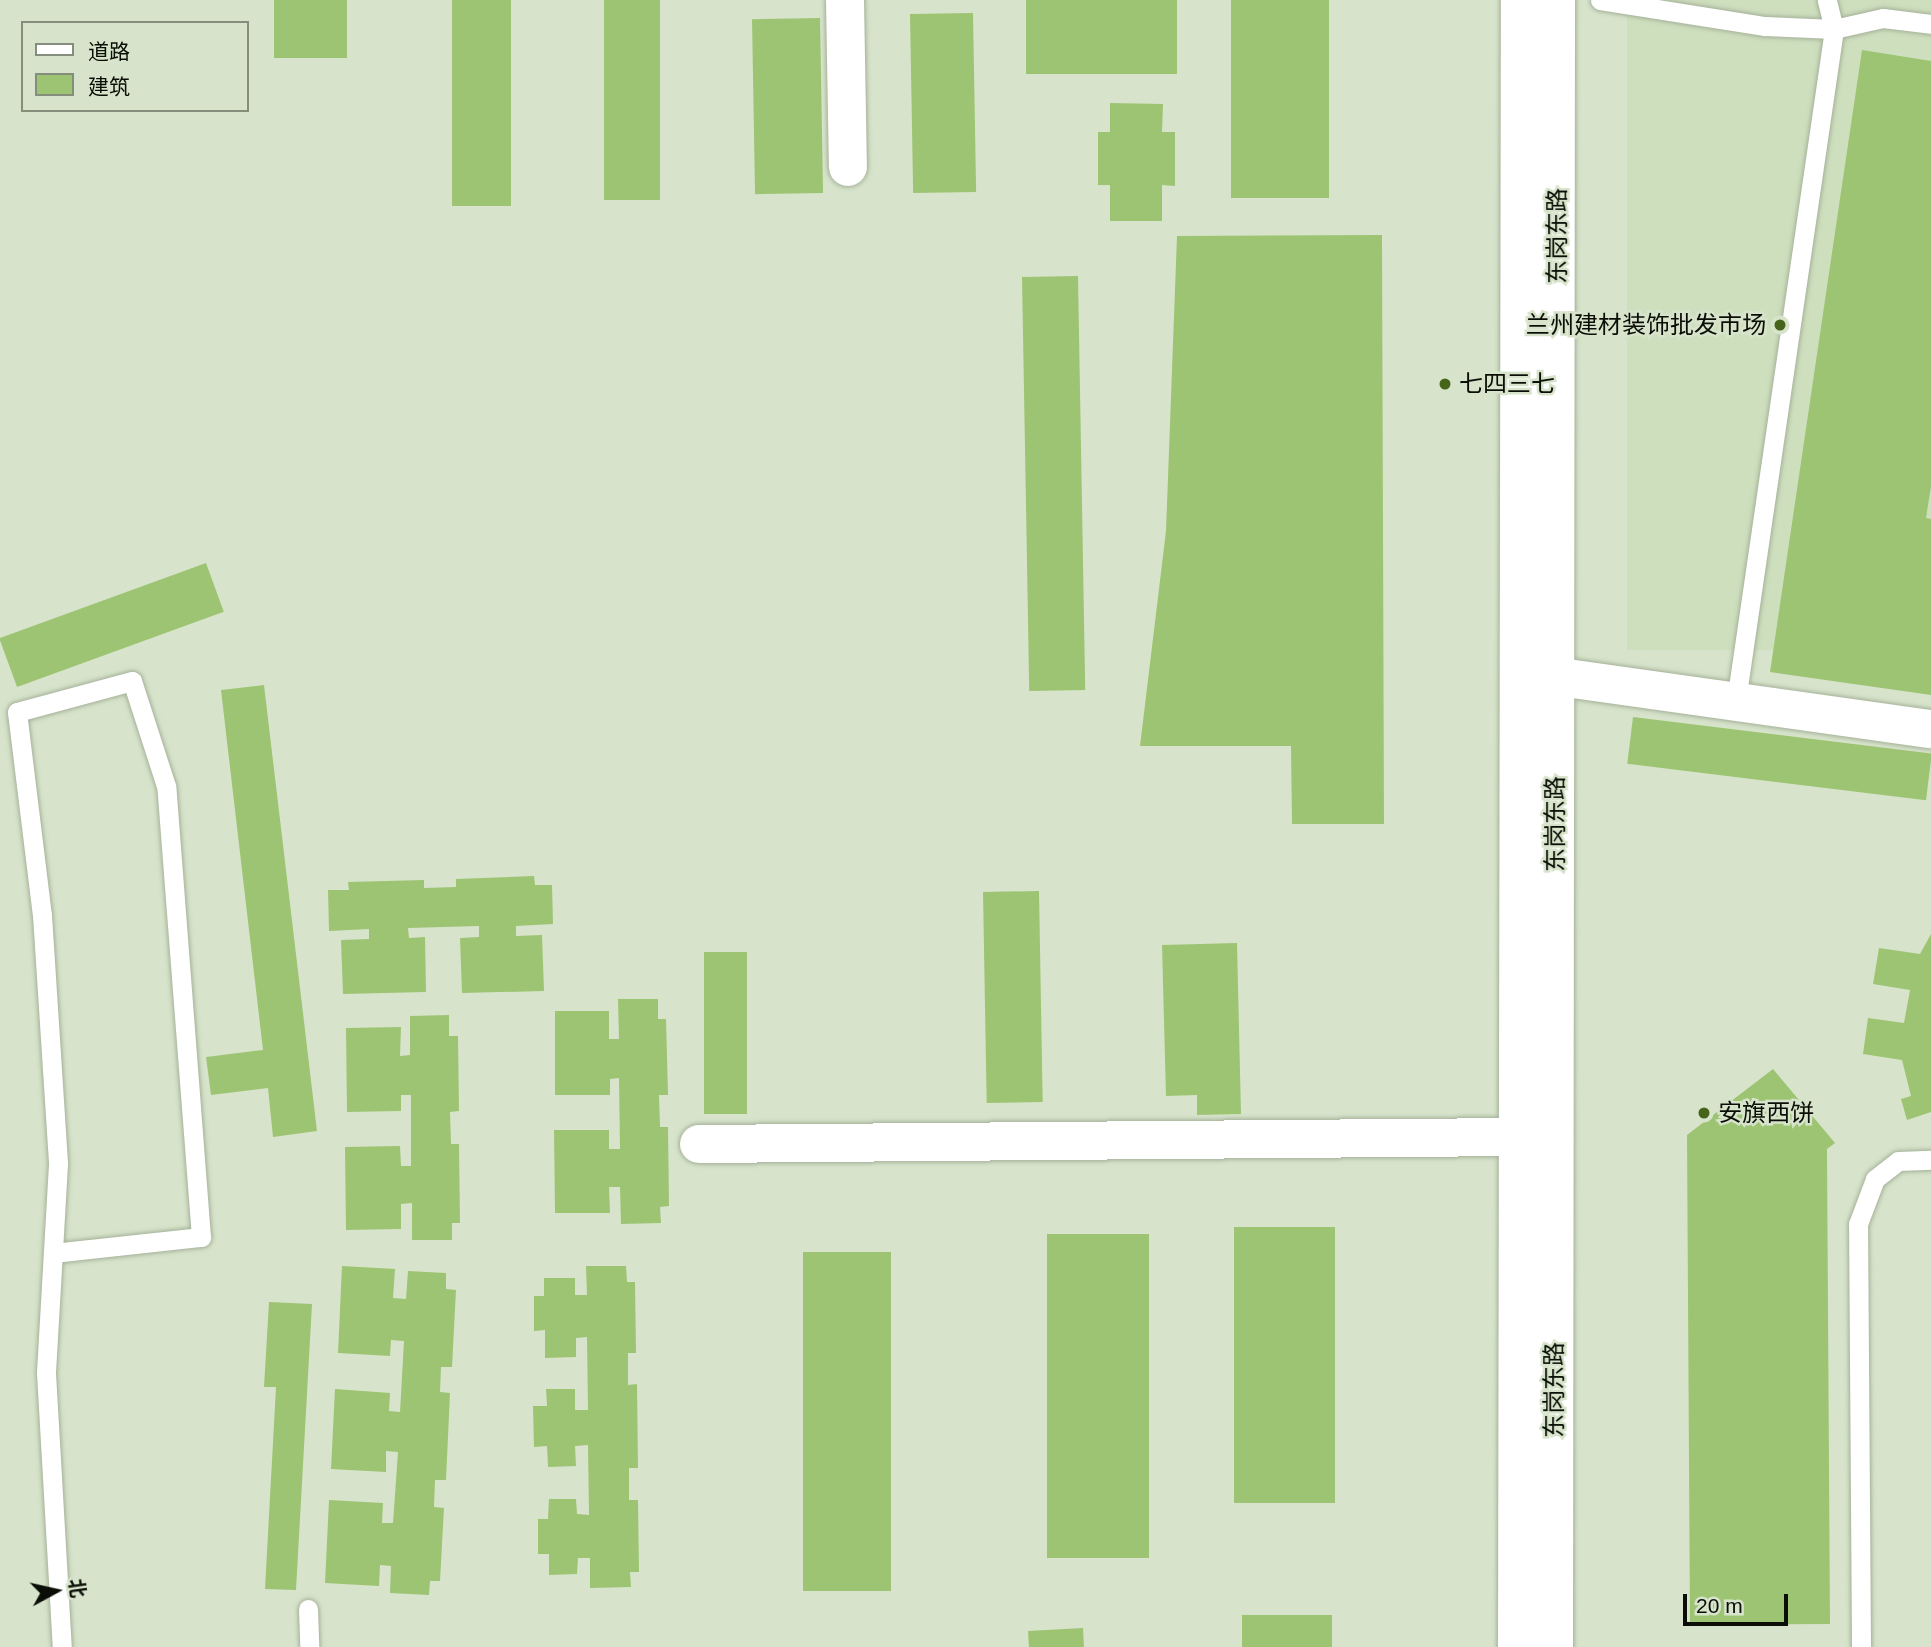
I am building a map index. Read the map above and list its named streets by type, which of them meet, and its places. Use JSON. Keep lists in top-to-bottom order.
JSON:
{
  "streets": {
    "main road": ["东岗东路"]
  },
  "places": ["兰州建材装饰批发市场", "七四三七", "安旗西饼"],
  "legend": ["道路", "建筑"],
  "scale_bar": "20 m",
  "north": "right"
}
